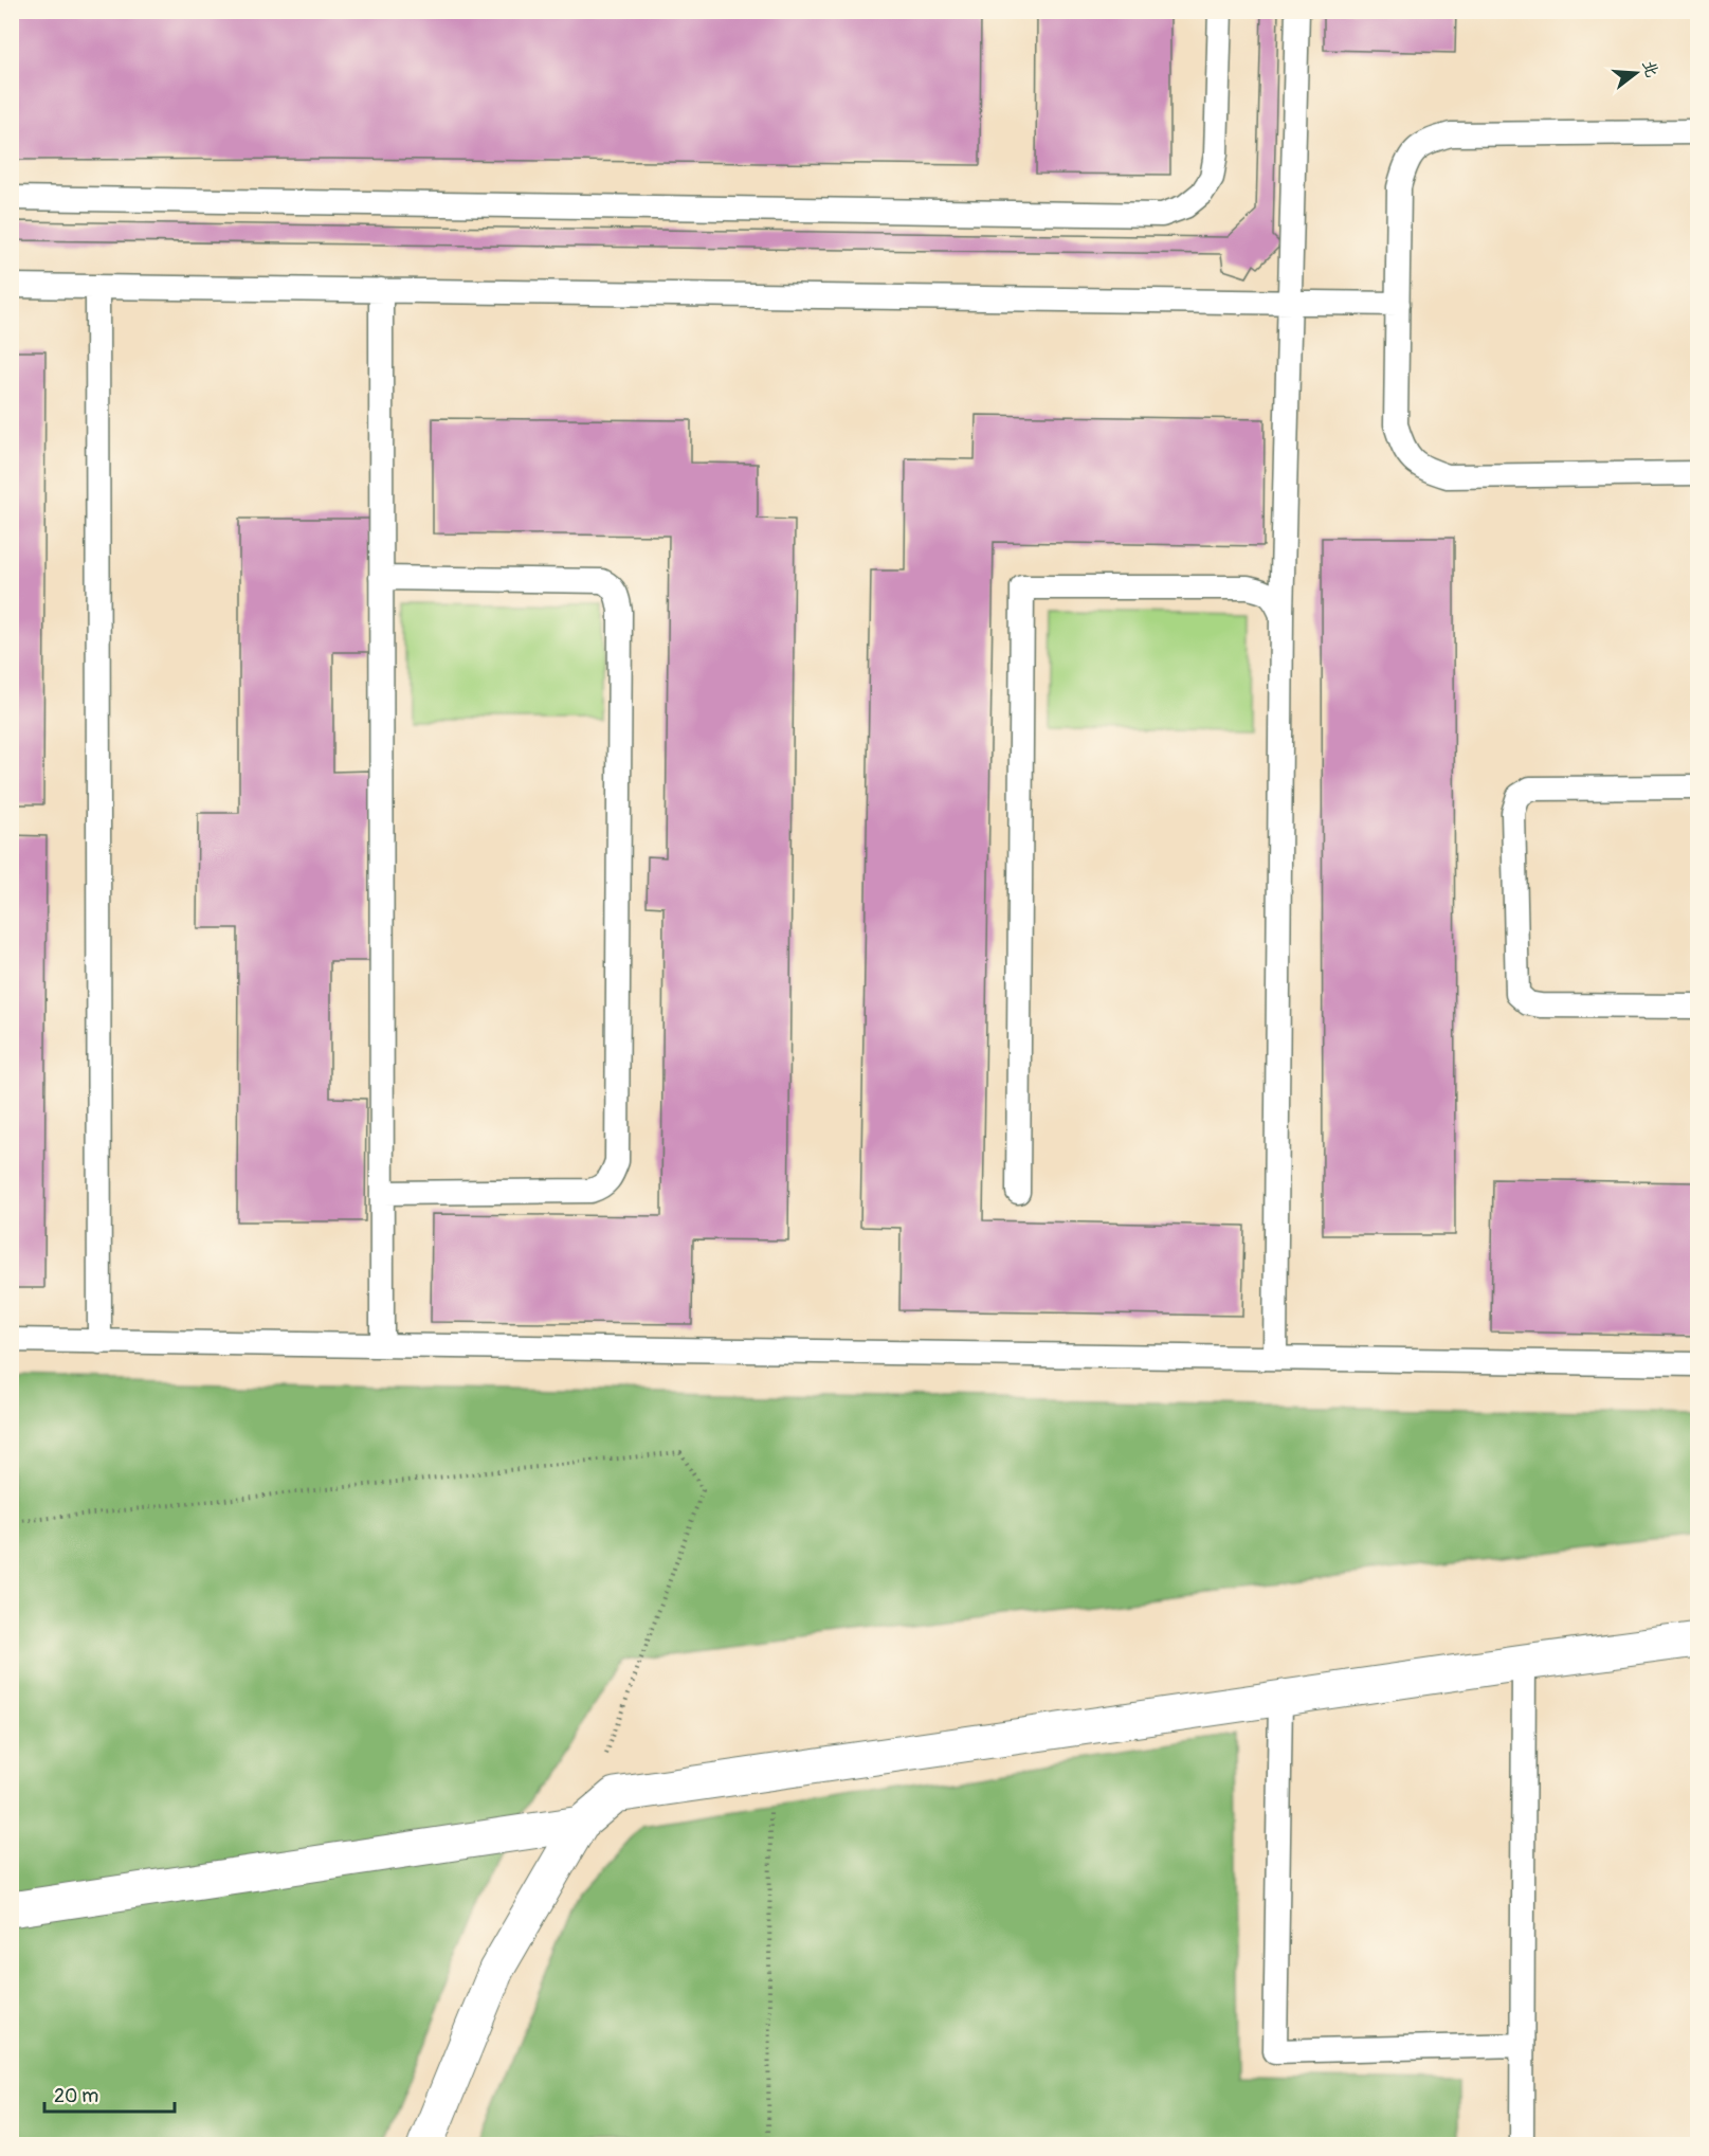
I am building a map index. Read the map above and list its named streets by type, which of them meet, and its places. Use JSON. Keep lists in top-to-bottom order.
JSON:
{
  "scale_bar": "20 m",
  "north": "right"
}
